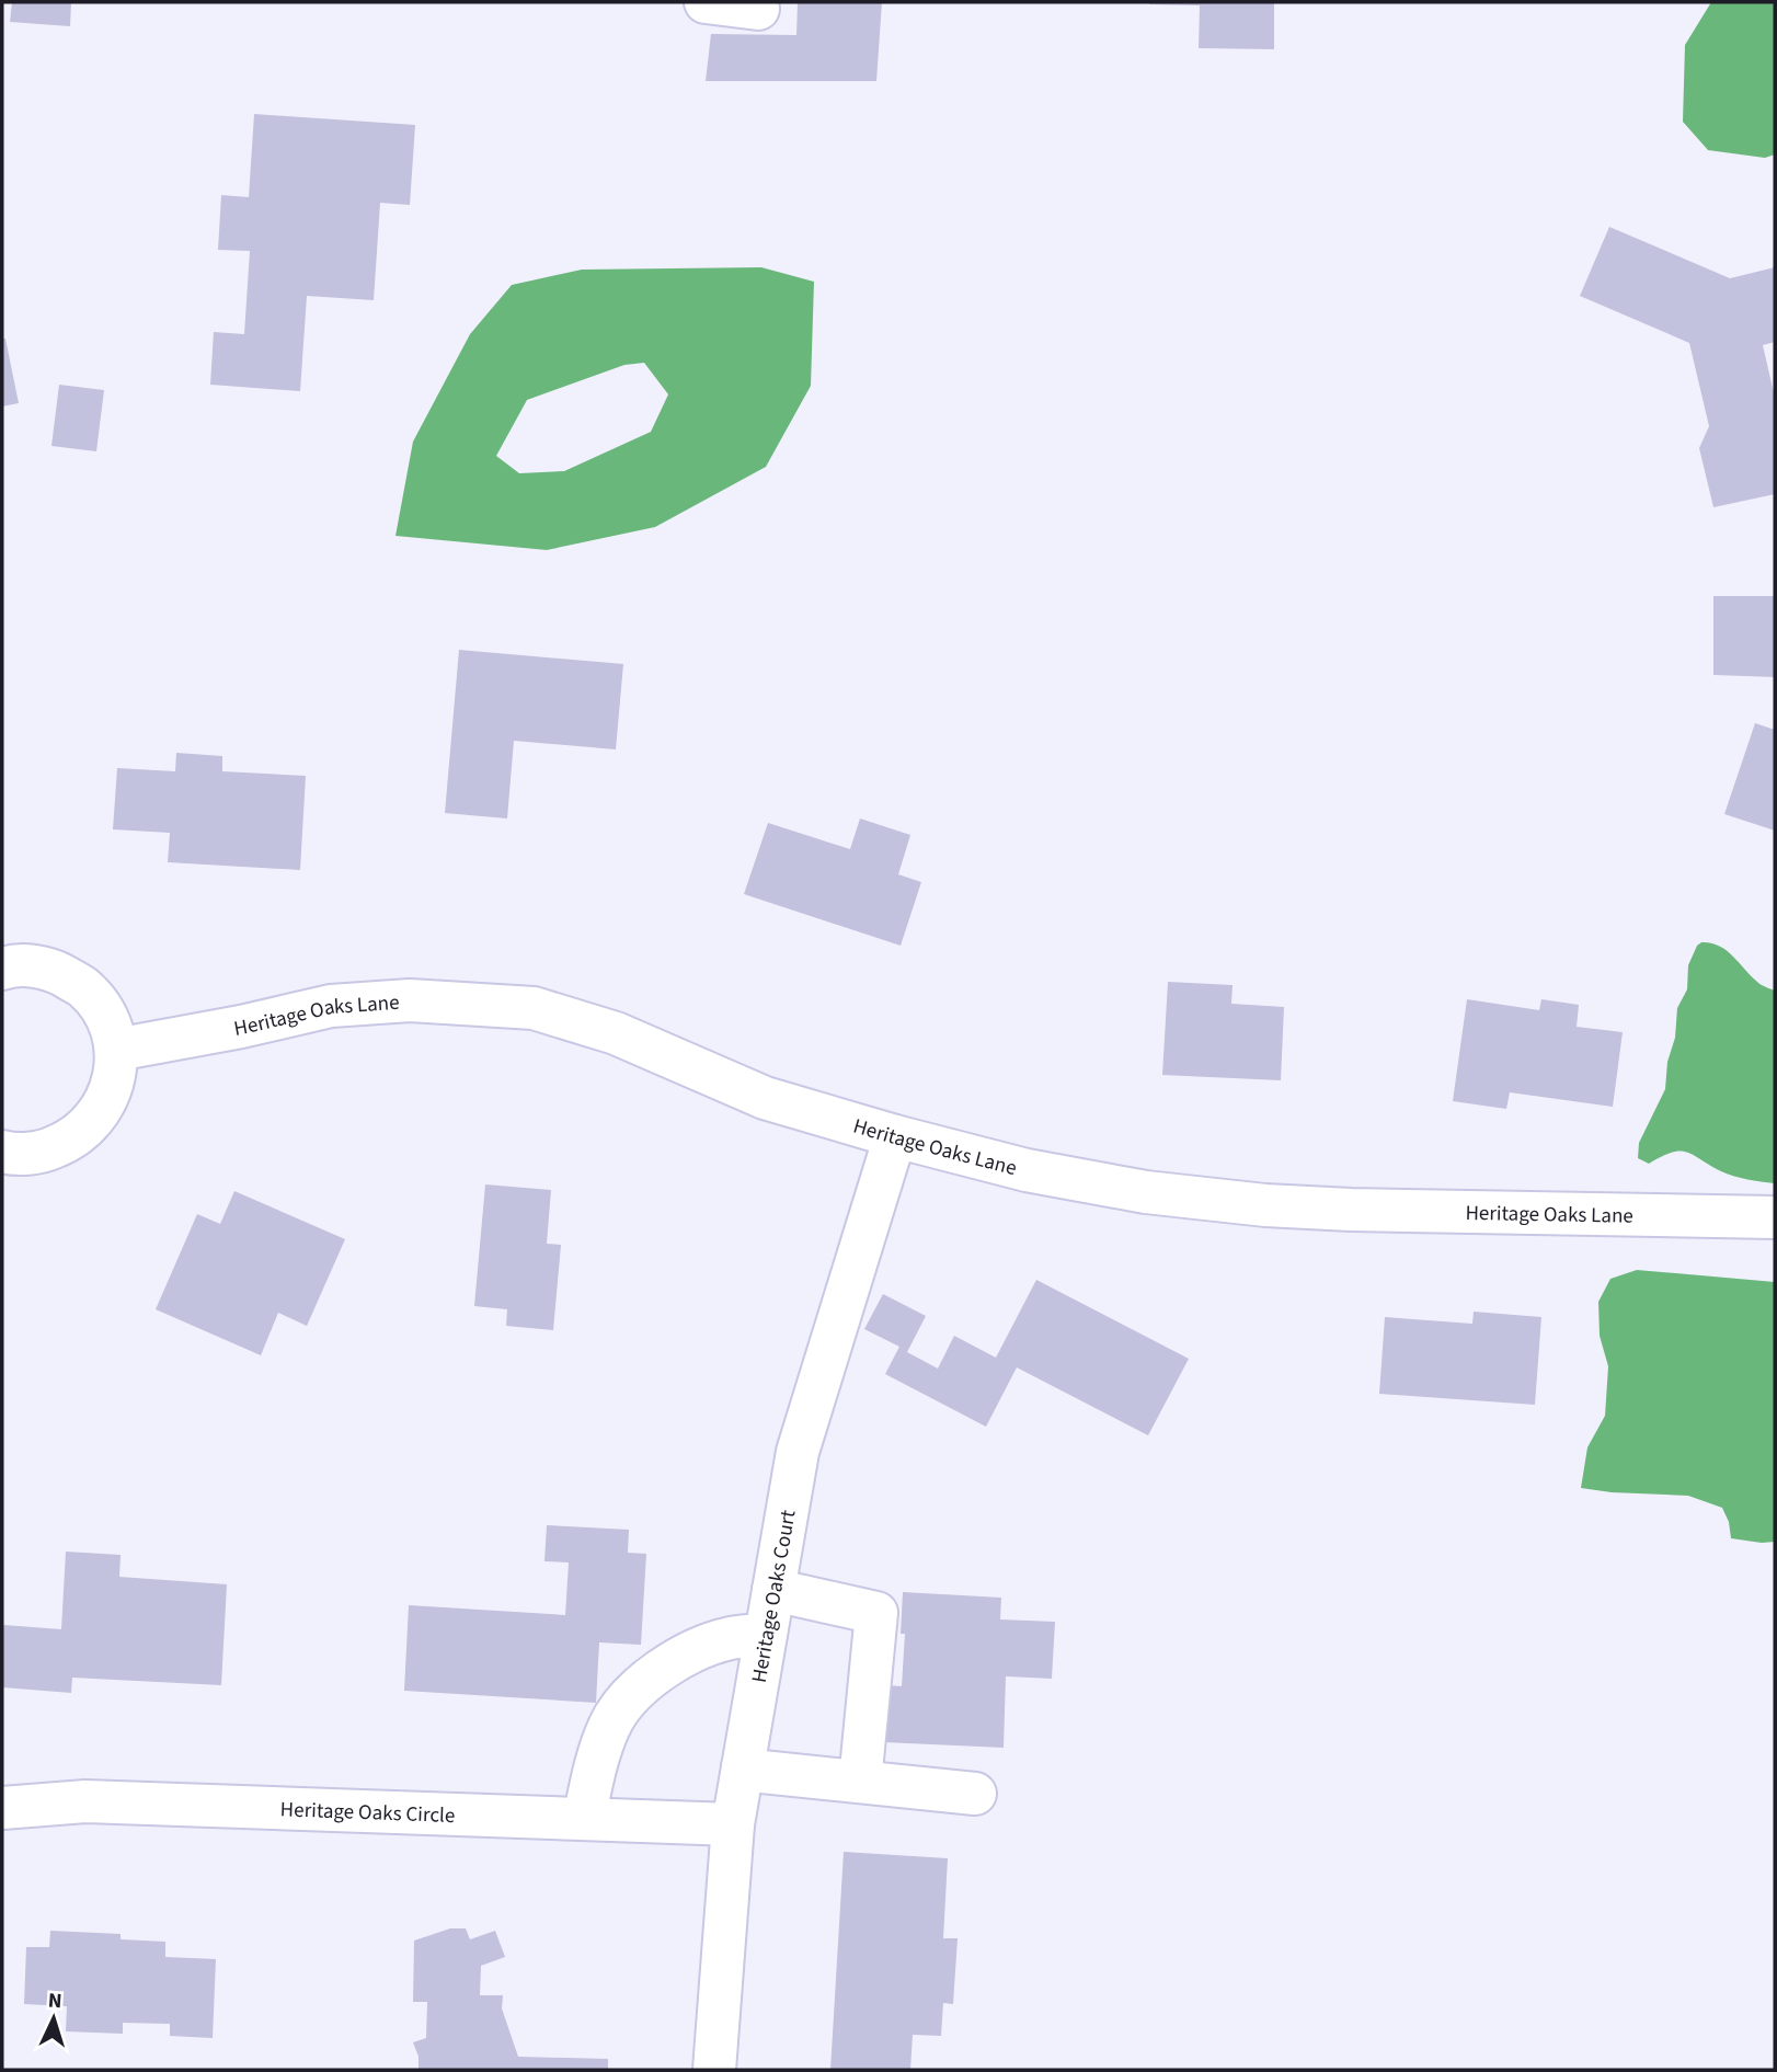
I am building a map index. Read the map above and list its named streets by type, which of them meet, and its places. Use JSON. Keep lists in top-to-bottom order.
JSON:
{
  "streets": {
    "street": ["Heritage Oaks Lane", "Heritage Oaks Court", "Heritage Oaks Circle"]
  },
  "crossings": [
    ["Heritage Oaks Lane", "Heritage Oaks Court"],
    ["Heritage Oaks Court", "Heritage Oaks Circle"]
  ],
  "north": "top"
}
